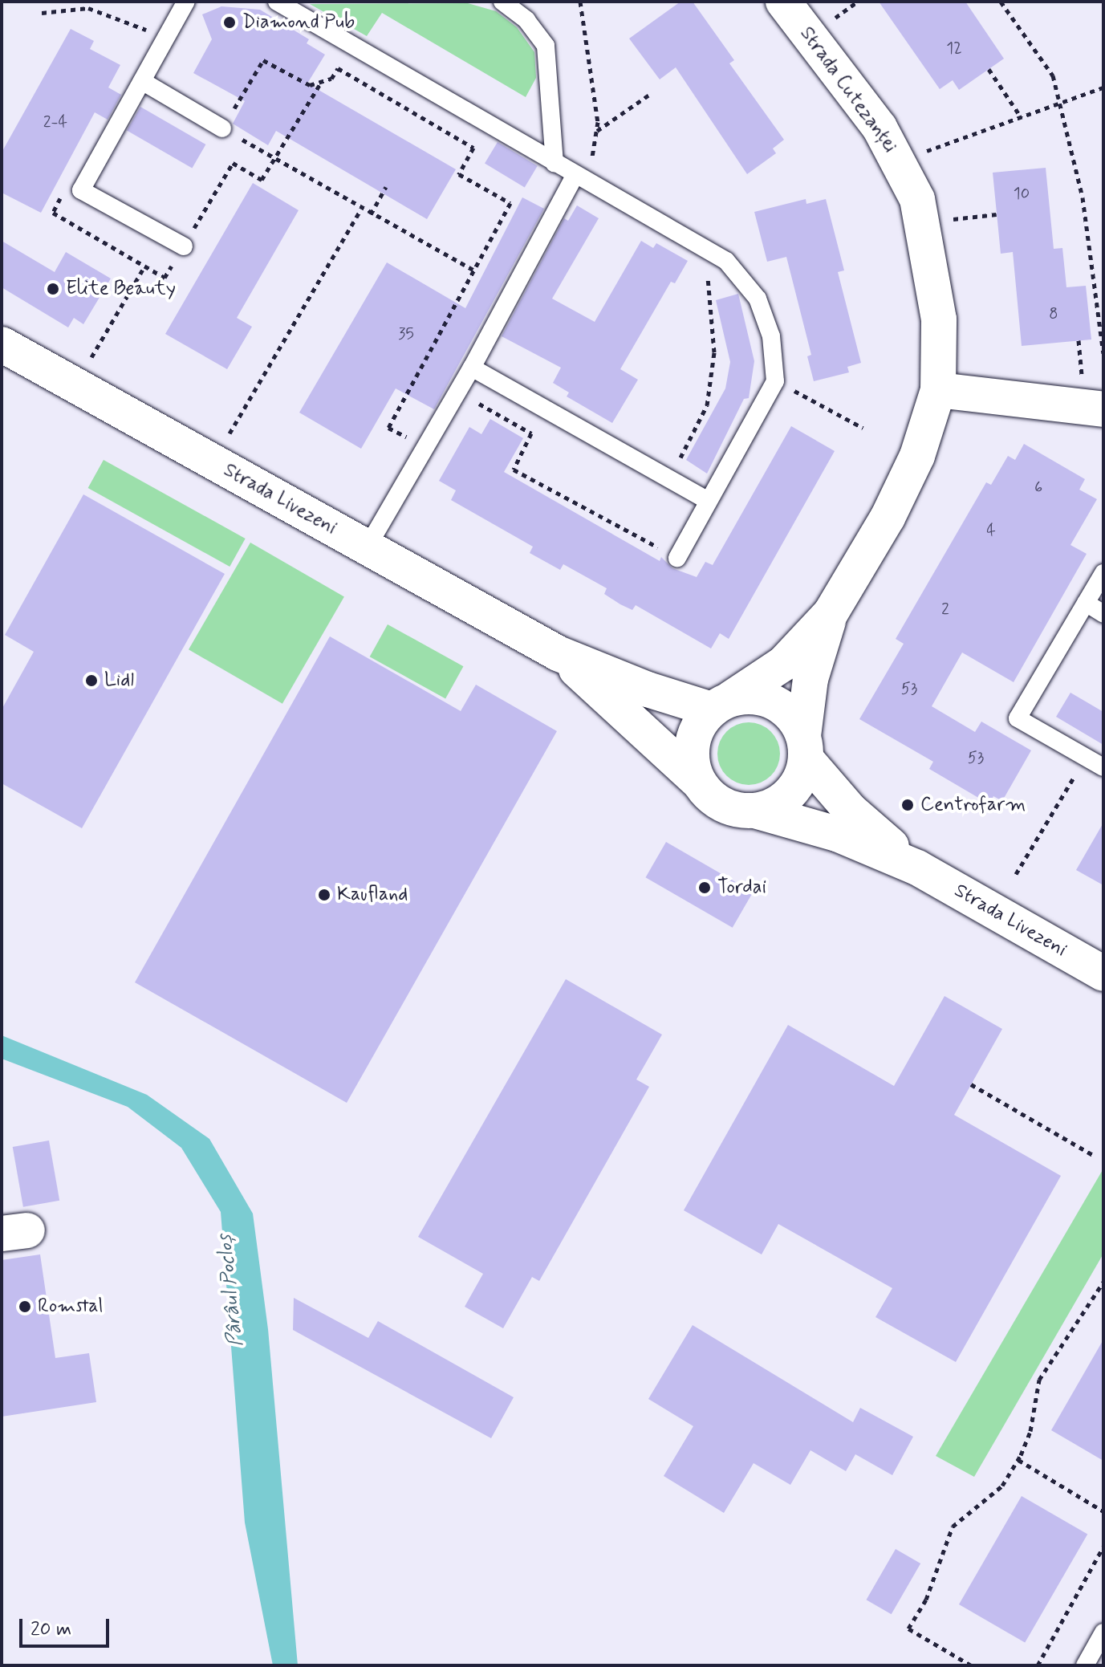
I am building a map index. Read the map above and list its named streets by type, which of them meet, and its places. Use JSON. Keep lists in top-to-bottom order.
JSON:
{
  "streets": {
    "main road": ["Strada Cutezanței", "Strada Livezeni"]
  },
  "crossings": [
    ["Strada Cutezanței", "Strada Livezeni"]
  ],
  "water": ["Pârâul Pocloș"],
  "places": [
    "Diamond Pub",
    "Elite Beauty",
    "Lidl",
    "Centrofarm",
    "Tordai",
    "Kaufland",
    "Romstal"
  ],
  "house_numbers": [
    "12",
    "2-4",
    "10",
    "8",
    "35",
    "6",
    "4",
    "2",
    "53",
    "53"
  ],
  "scale_bar": "20 m"
}
